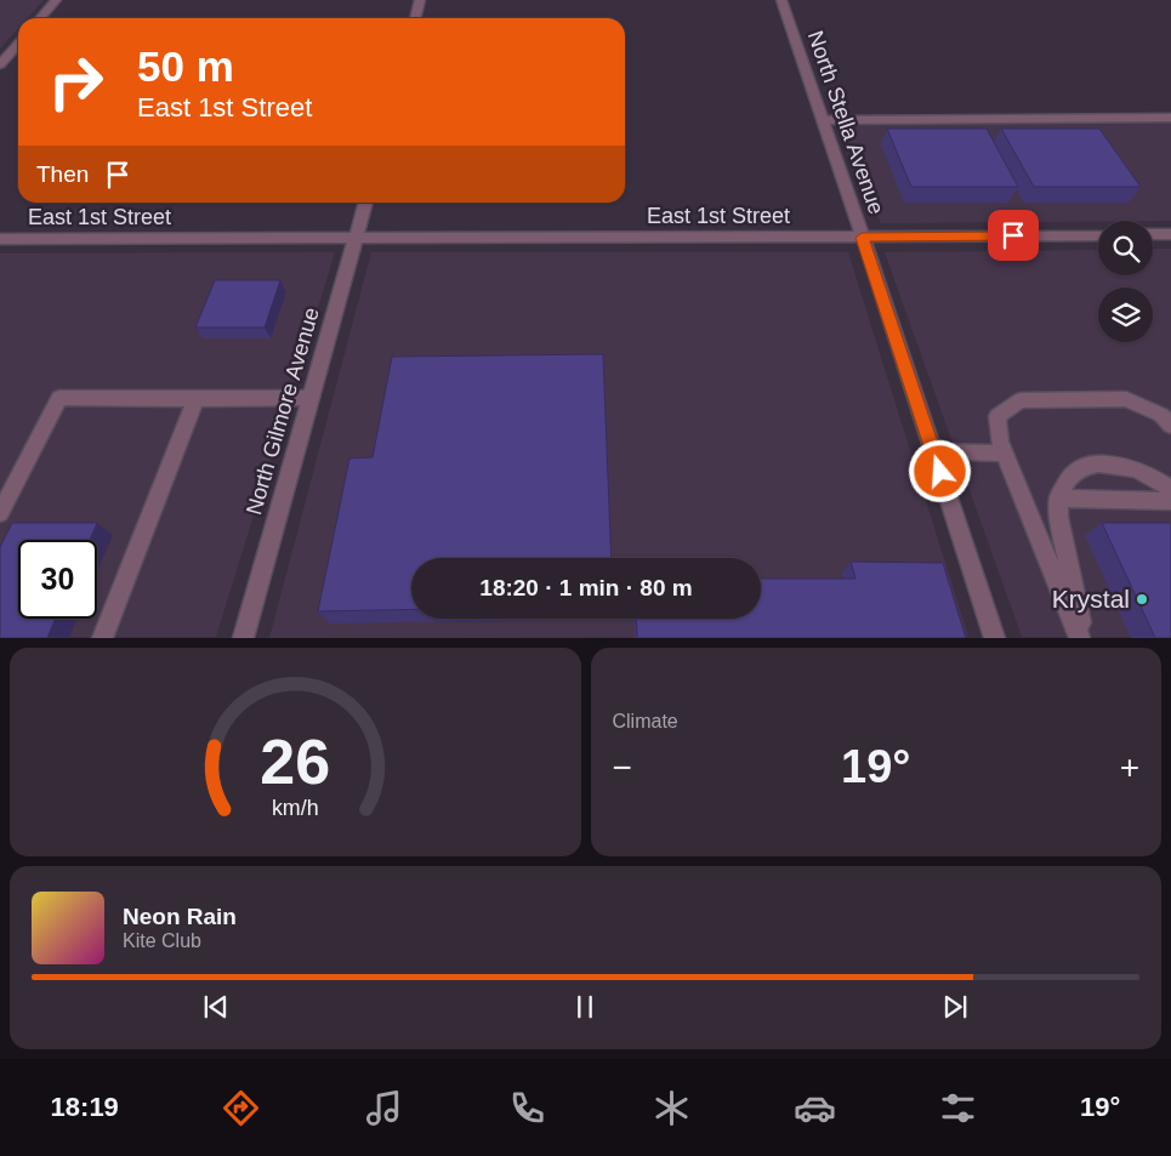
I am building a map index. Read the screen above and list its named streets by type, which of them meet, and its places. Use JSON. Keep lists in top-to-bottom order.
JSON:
{
  "streets": {
    "street": ["North Stella Avenue", "East 1st Street", "North Gilmore Avenue"]
  },
  "crossings": [
    ["North Stella Avenue", "East 1st Street"],
    ["East 1st Street", "North Gilmore Avenue"]
  ],
  "places": ["Krystal"],
  "page": {
    "turn": ["50 m", "East 1st Street"],
    "then": "Then",
    "limit": "30",
    "trip": "18:20 · 1 min · 80 m",
    "tile": "Climate",
    "heat": ["−", "19°", "+"],
    "song": ["Neon Rain", "Kite Club"],
    "tabs": ["18:19", "19°"],
    "gauge": ["26", "km/h"]
  }
}
